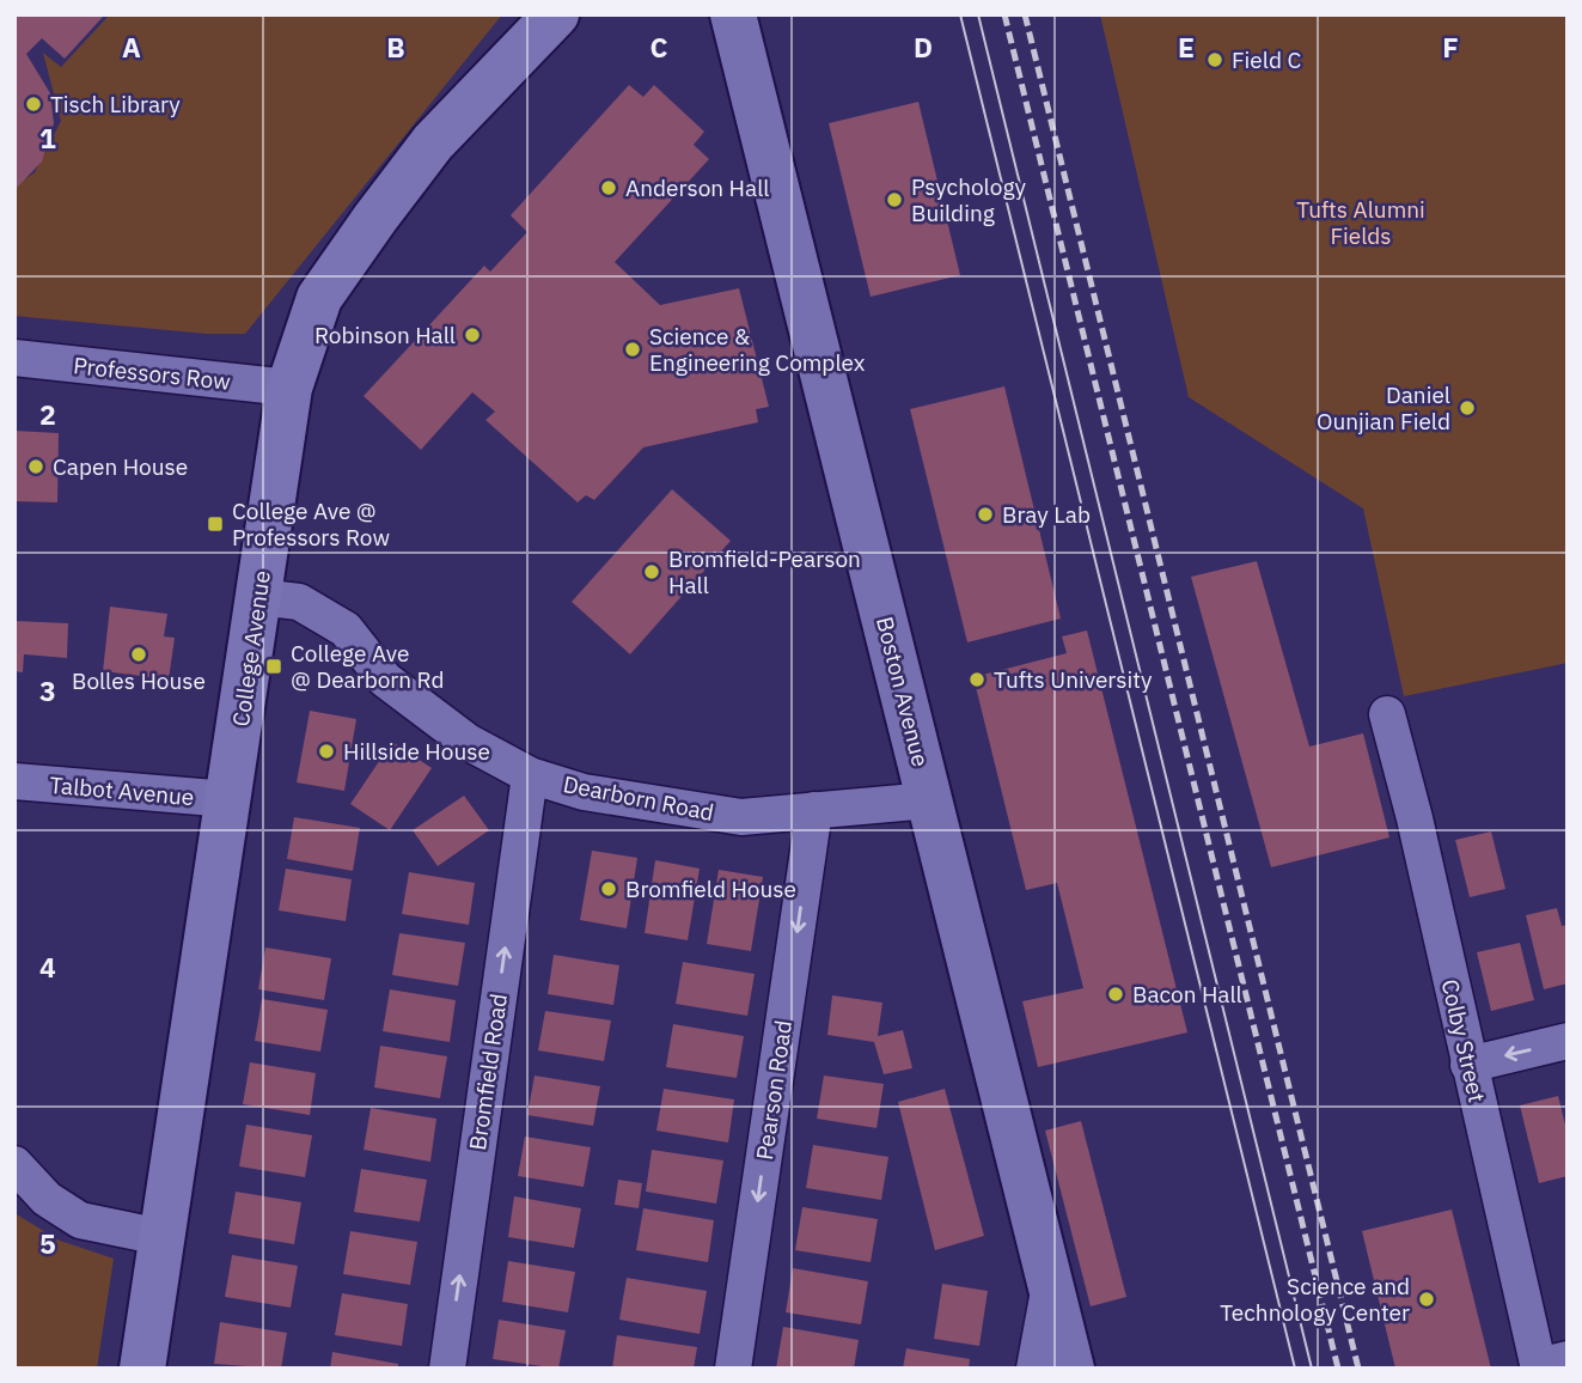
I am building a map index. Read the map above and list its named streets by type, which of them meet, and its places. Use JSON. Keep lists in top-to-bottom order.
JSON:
{
  "streets": {
    "main road": ["College Avenue"],
    "street": [
      "Professors Row",
      "Boston Avenue",
      "Talbot Avenue",
      "Dearborn Road",
      "Colby Street",
      "Bromfield Road",
      "Pearson Road"
    ]
  },
  "crossings": [
    ["Professors Row", "College Avenue"],
    ["College Avenue", "Talbot Avenue"],
    ["College Avenue", "Dearborn Road"],
    ["Boston Avenue", "Dearborn Road"],
    ["Dearborn Road", "Bromfield Road"],
    ["Dearborn Road", "Pearson Road"]
  ],
  "one_way": ["Bromfield Road", "Pearson Road"],
  "parks": ["Tufts Alumni Fields"],
  "places": {
    "other": [
      "Field C",
      "Tisch Library",
      "Anderson Hall",
      "Psychology Building",
      "Robinson Hall",
      "Science & Engineering Complex",
      "Daniel Ounjian Field",
      "Capen House",
      "Bray Lab",
      "Bromfield-Pearson Hall",
      "Bolles House",
      "Tufts University",
      "Hillside House",
      "Bromfield House",
      "Bacon Hall",
      "Science and Technology Center"
    ],
    "transit": ["College Ave @ Professors Row", "College Ave @ Dearborn Rd"]
  },
  "grid": {
    "columns": [
      "A",
      "B",
      "C",
      "D",
      "E",
      "F"
    ],
    "rows": [
      "1",
      "2",
      "3",
      "4",
      "5"
    ]
  }
}
